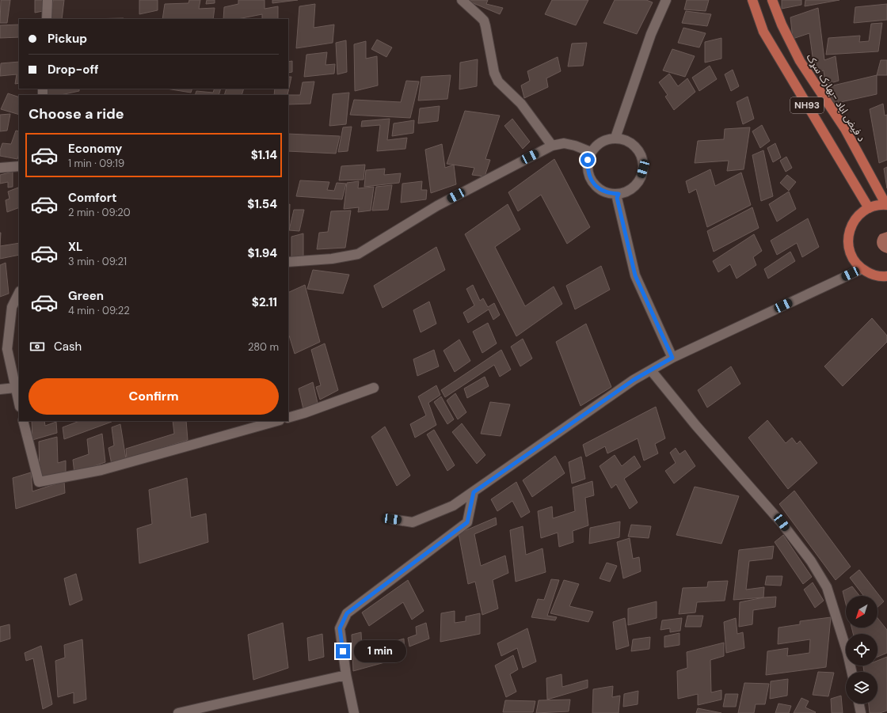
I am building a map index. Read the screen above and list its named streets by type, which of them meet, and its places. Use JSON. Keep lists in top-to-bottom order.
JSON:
{
  "streets": {
    "main road": ["د فیض اباد -بهارک سړک", "NH93"]
  },
  "crossings": [
    ["د فیض اباد -بهارک سړک", "NH93"]
  ],
  "north": "bottom left",
  "page": {
    "banner": ["Pickup", "Drop-off"],
    "heading": "Choose a ride",
    "list": [
      {
        "name": "Economy",
        "note": "1 min · 09:19",
        "value": "$1.14"
      },
      {
        "name": "Comfort",
        "note": "2 min · 09:20",
        "value": "$1.54"
      },
      {
        "name": "XL",
        "note": "3 min · 09:21",
        "value": "$1.94"
      },
      {
        "name": "Green",
        "note": "4 min · 09:22",
        "value": "$2.11"
      }
    ],
    "pay": ["Cash", "280 m"],
    "buttons": "Confirm",
    "bubble": "1 min"
  }
}
